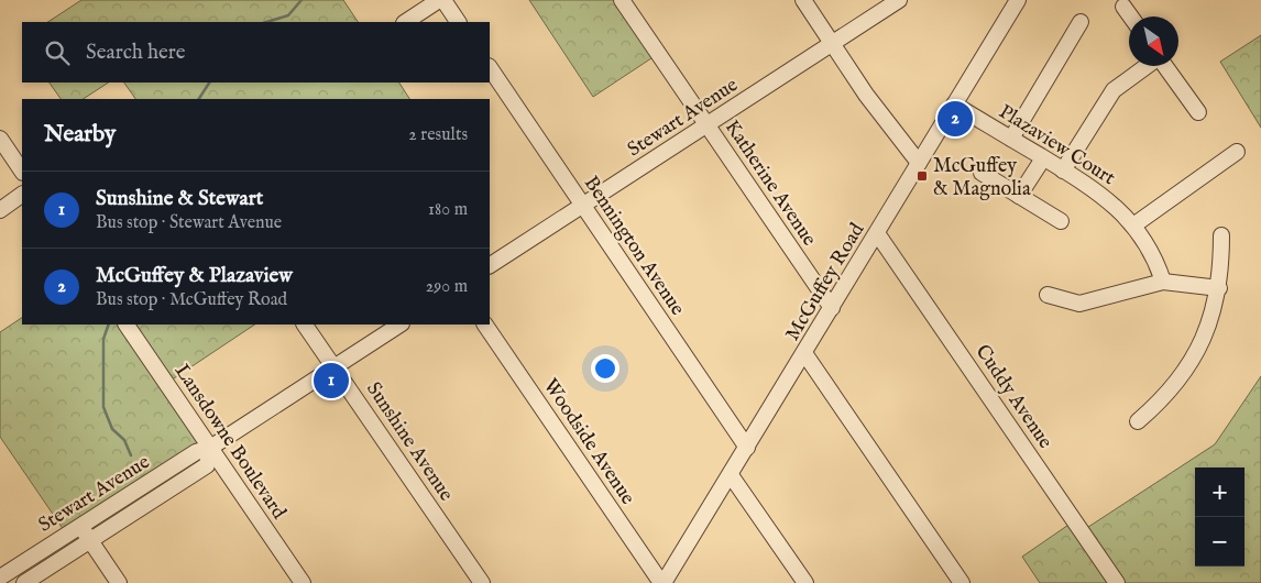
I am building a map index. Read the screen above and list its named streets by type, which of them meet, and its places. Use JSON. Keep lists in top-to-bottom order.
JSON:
{
  "streets": {
    "street": [
      "Stewart Avenue",
      "Plazaview Court",
      "Katherine Avenue",
      "Bennington Avenue",
      "McGuffey Road",
      "Cuddy Avenue",
      "Lansdowne Boulevard",
      "Sunshine Avenue",
      "Woodside Avenue"
    ]
  },
  "crossings": [
    ["Stewart Avenue", "Katherine Avenue"],
    ["Stewart Avenue", "Bennington Avenue"],
    ["Stewart Avenue", "Lansdowne Boulevard"],
    ["Stewart Avenue", "Sunshine Avenue"],
    ["Plazaview Court", "McGuffey Road"],
    ["Katherine Avenue", "McGuffey Road"],
    ["Bennington Avenue", "McGuffey Road"],
    ["McGuffey Road", "Cuddy Avenue"],
    ["McGuffey Road", "Woodside Avenue"]
  ],
  "places": {
    "transit": ["McGuffey & Magnolia"]
  },
  "north": "bottom right",
  "page": {
    "search": "Search here",
    "pins": ["2", "1"],
    "heading": ["Nearby", "2 results"],
    "list": [
      {
        "mark": "1",
        "name": "Sunshine & Stewart",
        "note": "Bus stop · Stewart Avenue",
        "value": "180 m"
      },
      {
        "mark": "2",
        "name": "McGuffey & Plazaview",
        "note": "Bus stop · McGuffey Road",
        "value": "290 m"
      }
    ],
    "map_buttons": ["+", "−"]
  }
}
